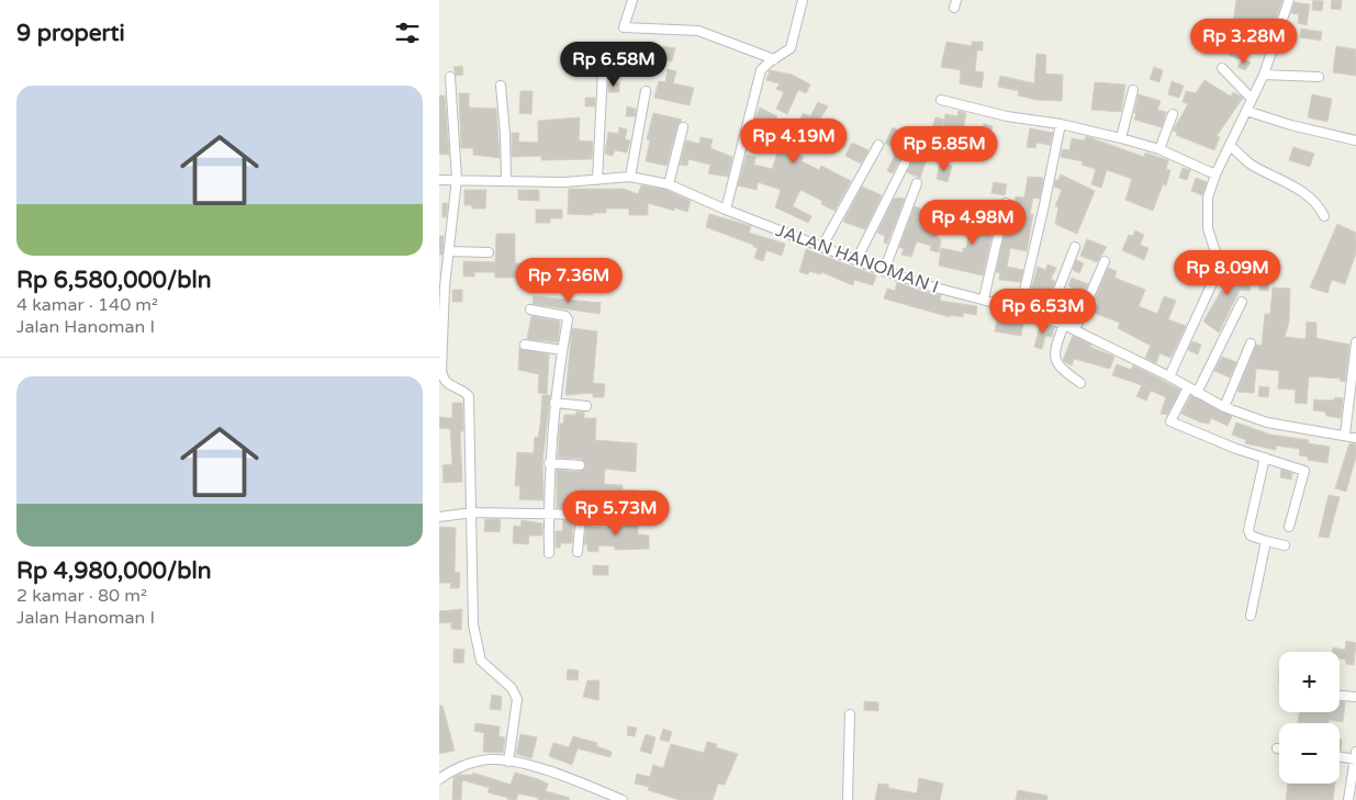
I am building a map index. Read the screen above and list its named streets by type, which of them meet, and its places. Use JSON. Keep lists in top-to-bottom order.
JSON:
{
  "streets": {
    "street": ["JALAN HANOMAN I"]
  },
  "page": {
    "heading": "9 properti",
    "price": [
      "Rp 3.28M",
      "Rp 6.58M",
      "Rp 4.19M",
      "Rp 5.85M",
      "Rp 4.98M",
      "Rp 8.09M",
      "Rp 7.36M",
      "Rp 6.53M",
      "Rp 5.73M"
    ],
    "list": [
      {
        "name": "Rp 6,580,000/bln",
        "note": "4 kamar · 140 m² · Jalan Hanoman I"
      },
      {
        "name": "Rp 4,980,000/bln",
        "note": "2 kamar · 80 m² · Jalan Hanoman I"
      }
    ],
    "map_buttons": ["+", "−"]
  }
}
